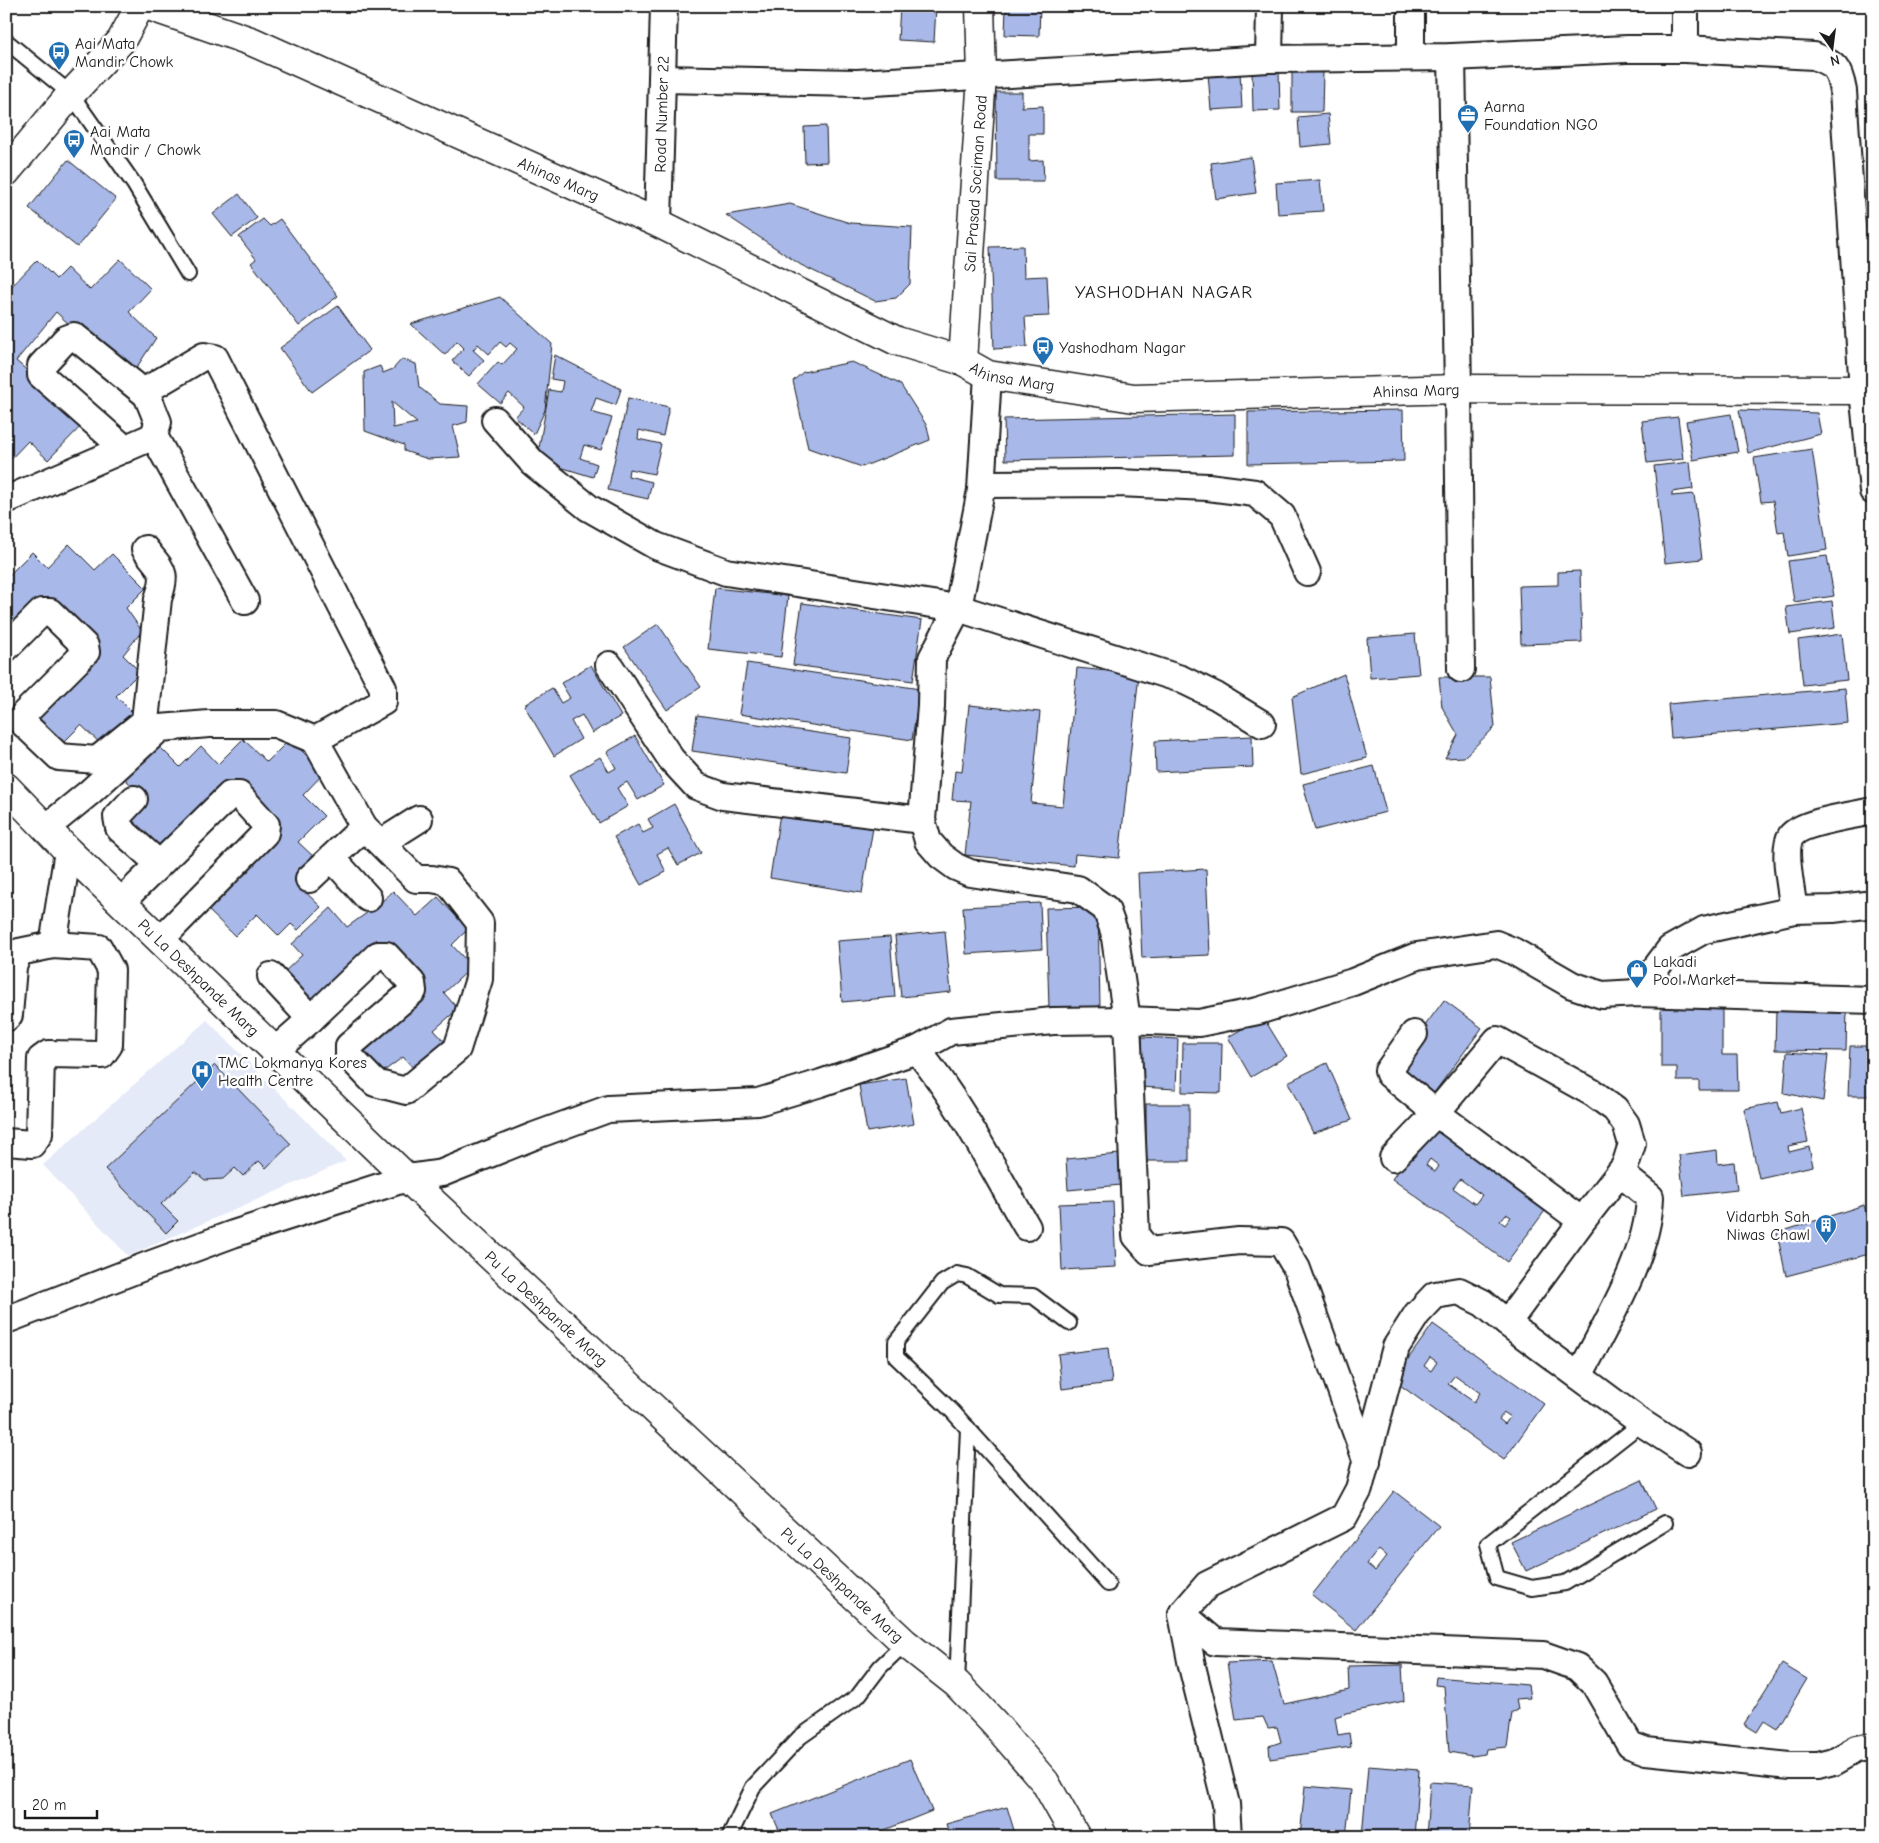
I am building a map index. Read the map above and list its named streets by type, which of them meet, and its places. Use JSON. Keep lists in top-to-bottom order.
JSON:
{
  "streets": {
    "street": [
      "Road Number 22",
      "Ahinas Marg",
      "Sai Prasad Sociman Road",
      "Ahinsa Marg",
      "Pu La Deshpande Marg"
    ]
  },
  "crossings": [
    ["Road Number 22", "Ahinas Marg"],
    ["Ahinas Marg", "Sai Prasad Sociman Road"],
    ["Ahinas Marg", "Ahinsa Marg"],
    ["Sai Prasad Sociman Road", "Ahinsa Marg"]
  ],
  "districts": ["YASHODHAN NAGAR"],
  "places": {
    "bus stop": ["Aai Mata Mandir Chowk", "Aai Mata Mandir / Chowk", "Yashodham Nagar"],
    "office": ["Aarna Foundation NGO"],
    "shop": ["Lakadi Pool Market"],
    "hospital": ["TMC Lokmanya Kores Health Centre"],
    "building": ["Vidarbh Sah Niwas Chawl"]
  },
  "scale_bar": "20 m",
  "north": "bottom"
}
